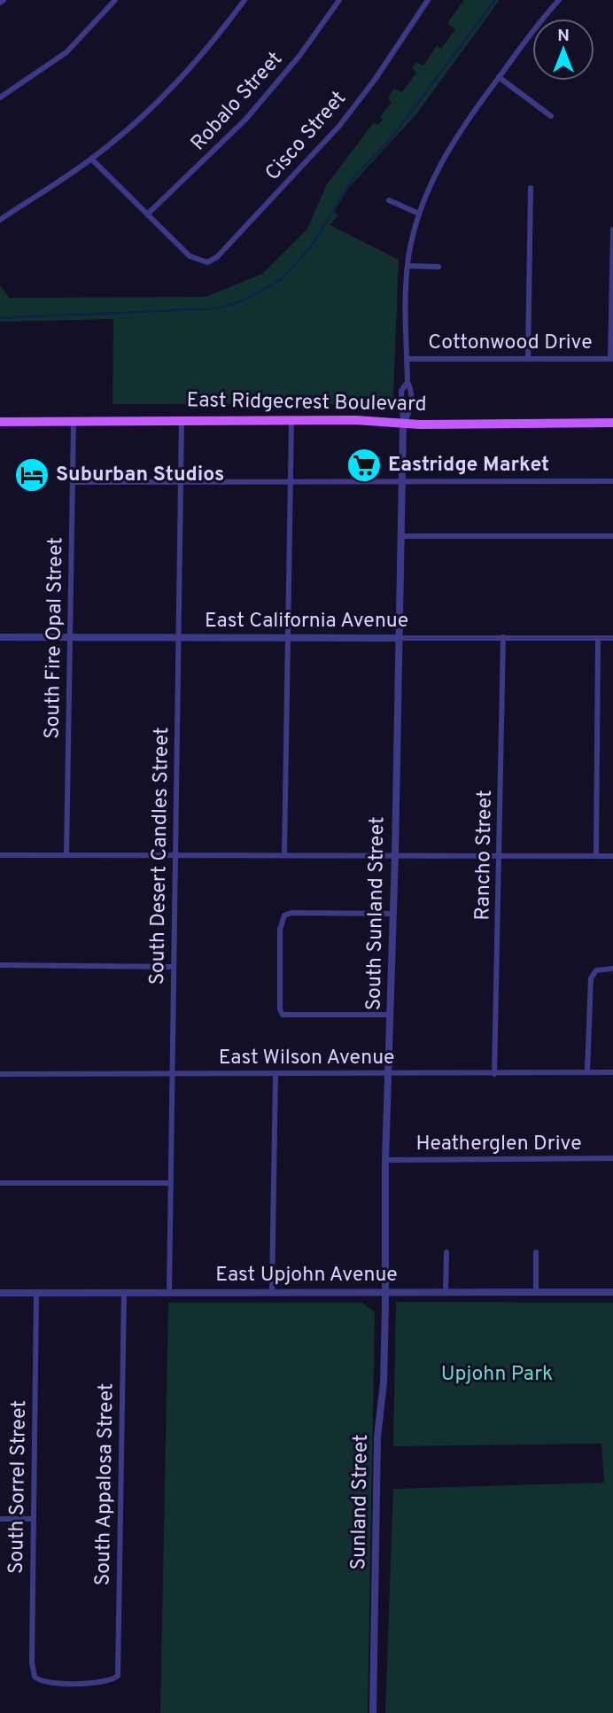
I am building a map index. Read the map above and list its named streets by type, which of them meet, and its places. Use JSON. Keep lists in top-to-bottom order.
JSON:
{
  "streets": {
    "main road": ["East Ridgecrest Boulevard"],
    "street": [
      "Robalo Street",
      "Cisco Street",
      "Cottonwood Drive",
      "East California Avenue",
      "South Fire Opal Street",
      "Rancho Street",
      "South Desert Candles Street",
      "South Sunland Street",
      "East Wilson Avenue",
      "Heatherglen Drive",
      "East Upjohn Avenue",
      "South Appalosa Street",
      "South Sorrel Street",
      "Sunland Street"
    ]
  },
  "crossings": [
    ["Robalo Street", "Cisco Street"],
    ["East Ridgecrest Boulevard", "South Fire Opal Street"],
    ["East Ridgecrest Boulevard", "South Desert Candles Street"],
    ["East California Avenue", "South Fire Opal Street"],
    ["East California Avenue", "Rancho Street"],
    ["East California Avenue", "South Desert Candles Street"],
    ["East California Avenue", "South Sunland Street"],
    ["Rancho Street", "East Wilson Avenue"],
    ["South Desert Candles Street", "East Wilson Avenue"],
    ["South Desert Candles Street", "East Upjohn Avenue"],
    ["South Sunland Street", "East Wilson Avenue"],
    ["South Sunland Street", "Heatherglen Drive"],
    ["South Sunland Street", "East Upjohn Avenue"],
    ["South Sunland Street", "Sunland Street"],
    ["East Upjohn Avenue", "South Appalosa Street"],
    ["East Upjohn Avenue", "South Sorrel Street"],
    ["East Upjohn Avenue", "Sunland Street"],
    ["South Appalosa Street", "South Sorrel Street"]
  ],
  "parks": ["Upjohn Park"],
  "places": {
    "supermarket": ["Eastridge Market"],
    "hotel": ["Suburban Studios"]
  },
  "north": "top"
}
